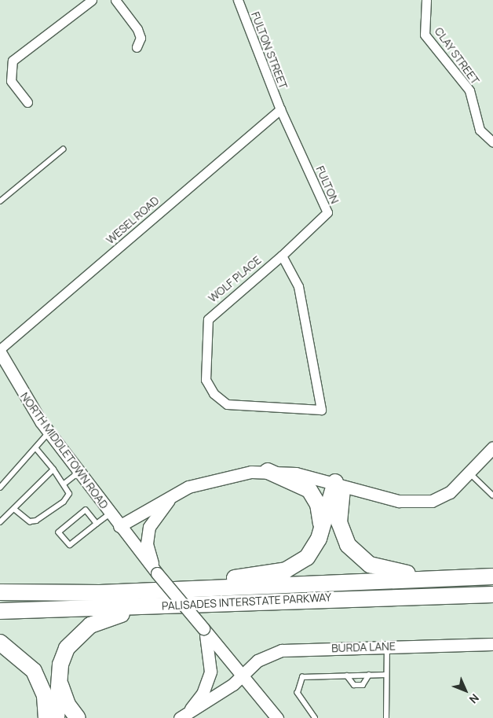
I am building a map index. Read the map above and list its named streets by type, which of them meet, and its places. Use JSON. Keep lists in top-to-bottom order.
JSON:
{
  "streets": {
    "highway": ["PALISADES INTERSTATE PARKWAY"],
    "street": [
      "FULTON STREET",
      "CLAY STREET",
      "FULTON",
      "WESEL ROAD",
      "WOLF PLACE",
      "NORTH MIDDLETOWN ROAD",
      "BURDA LANE"
    ]
  },
  "crossings": [
    ["FULTON STREET", "FULTON"],
    ["FULTON STREET", "WESEL ROAD"],
    ["FULTON", "WESEL ROAD"],
    ["FULTON", "WOLF PLACE"],
    ["NORTH MIDDLETOWN ROAD", "BURDA LANE"]
  ],
  "north": "bottom right"
}
